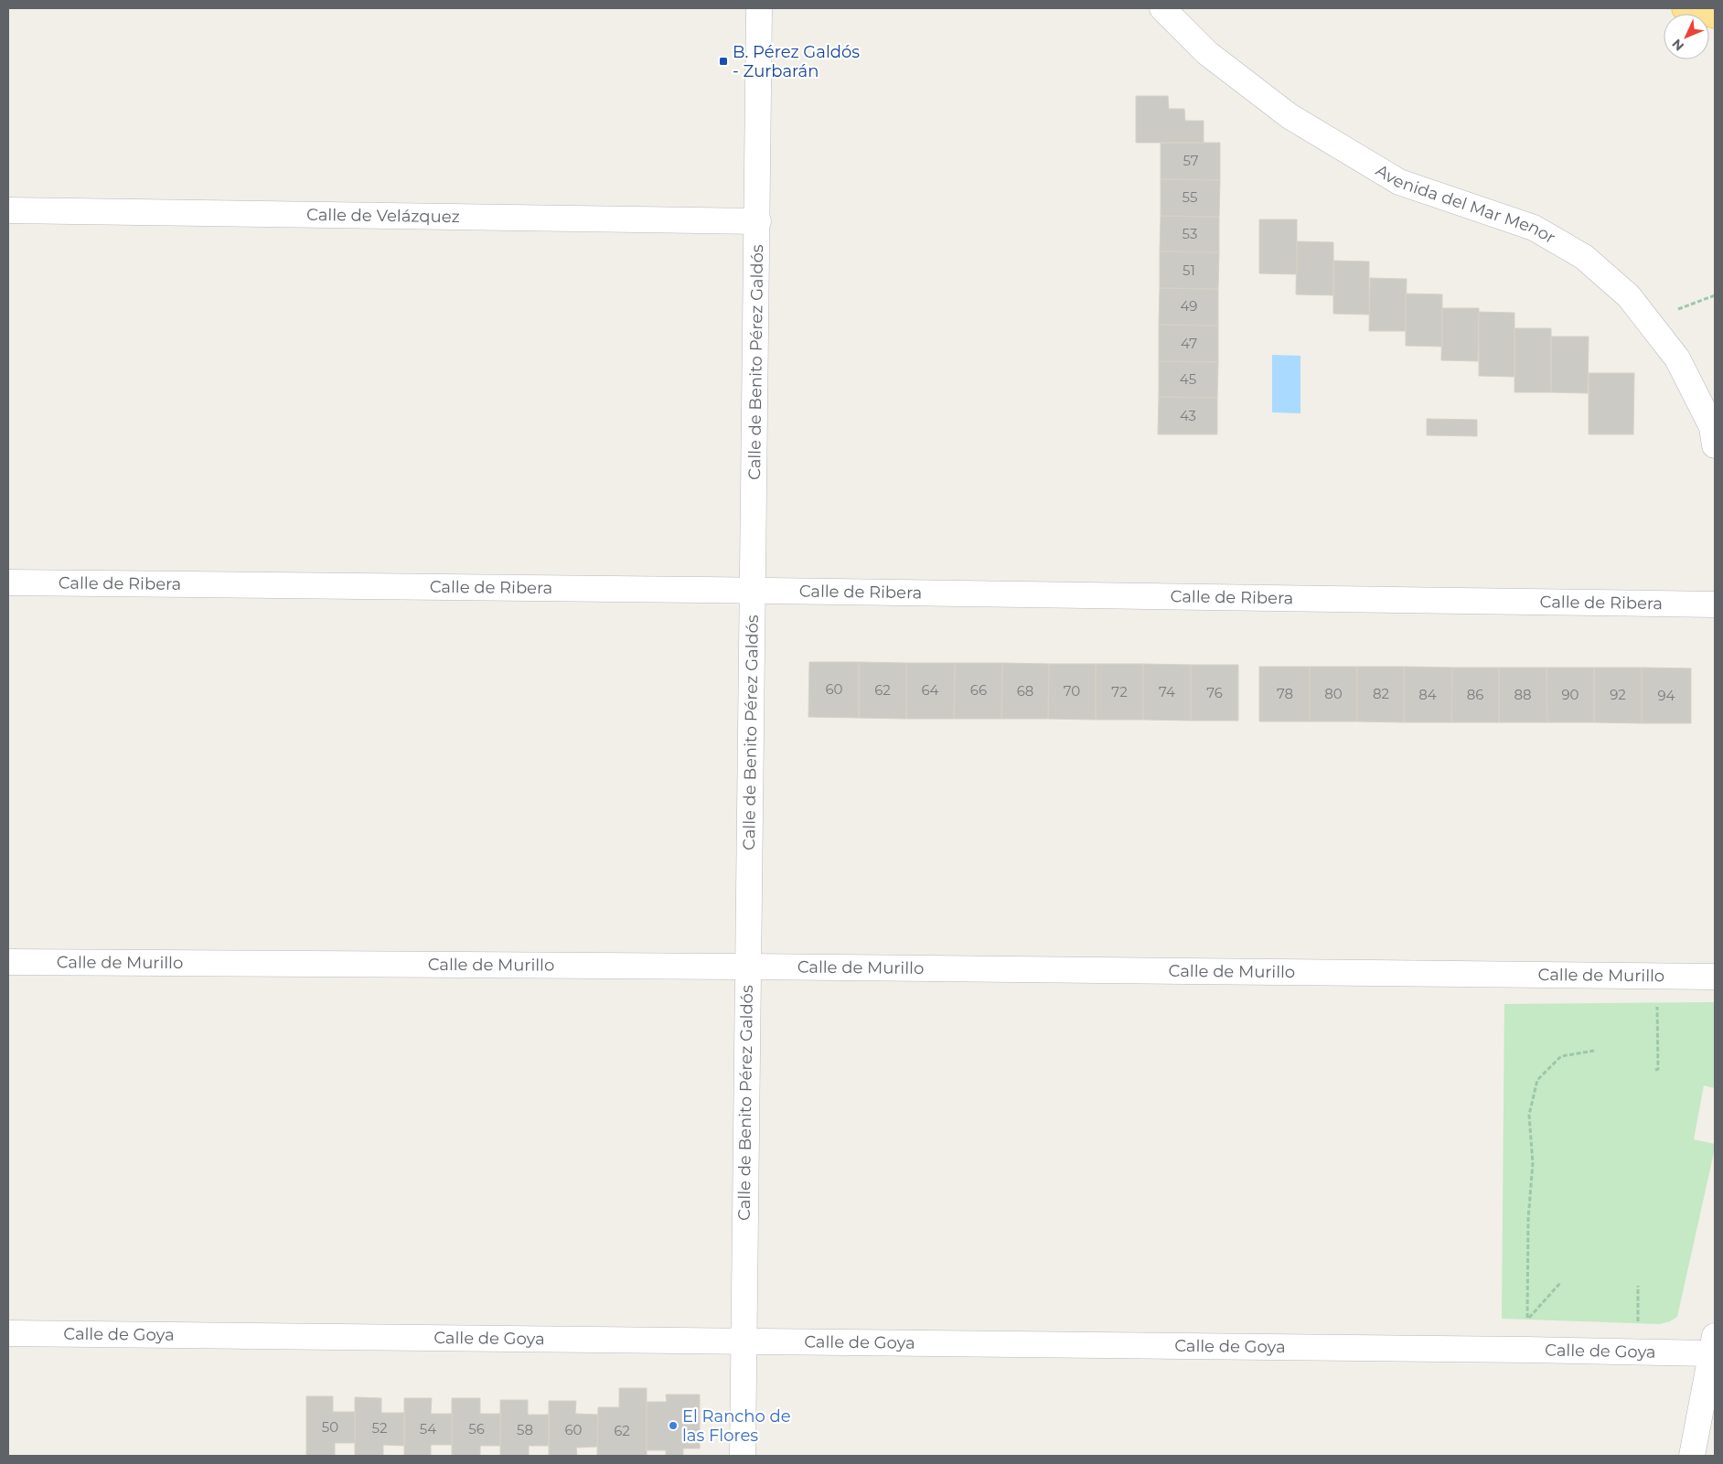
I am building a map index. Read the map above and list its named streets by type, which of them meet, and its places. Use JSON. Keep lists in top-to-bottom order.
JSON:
{
  "streets": {
    "street": [
      "Avenida del Mar Menor",
      "Calle de Velázquez",
      "Calle de Benito Pérez Galdós",
      "Calle de Ribera",
      "Calle de Murillo",
      "Calle de Goya"
    ]
  },
  "crossings": [
    ["Calle de Velázquez", "Calle de Benito Pérez Galdós"],
    ["Calle de Benito Pérez Galdós", "Calle de Ribera"],
    ["Calle de Benito Pérez Galdós", "Calle de Murillo"],
    ["Calle de Benito Pérez Galdós", "Calle de Goya"]
  ],
  "places": {
    "transit": ["B. Pérez Galdós - Zurbarán"],
    "other": ["El Rancho de las Flores"]
  },
  "house_numbers": [
    "57",
    "55",
    "53",
    "51",
    "49",
    "47",
    "45",
    "43",
    "60",
    "62",
    "64",
    "66",
    "68",
    "70",
    "72",
    "74",
    "76",
    "78",
    "80",
    "82",
    "84",
    "86",
    "88",
    "90",
    "92",
    "94",
    "50",
    "52",
    "54",
    "56",
    "58",
    "60",
    "62"
  ],
  "north": "bottom left"
}
